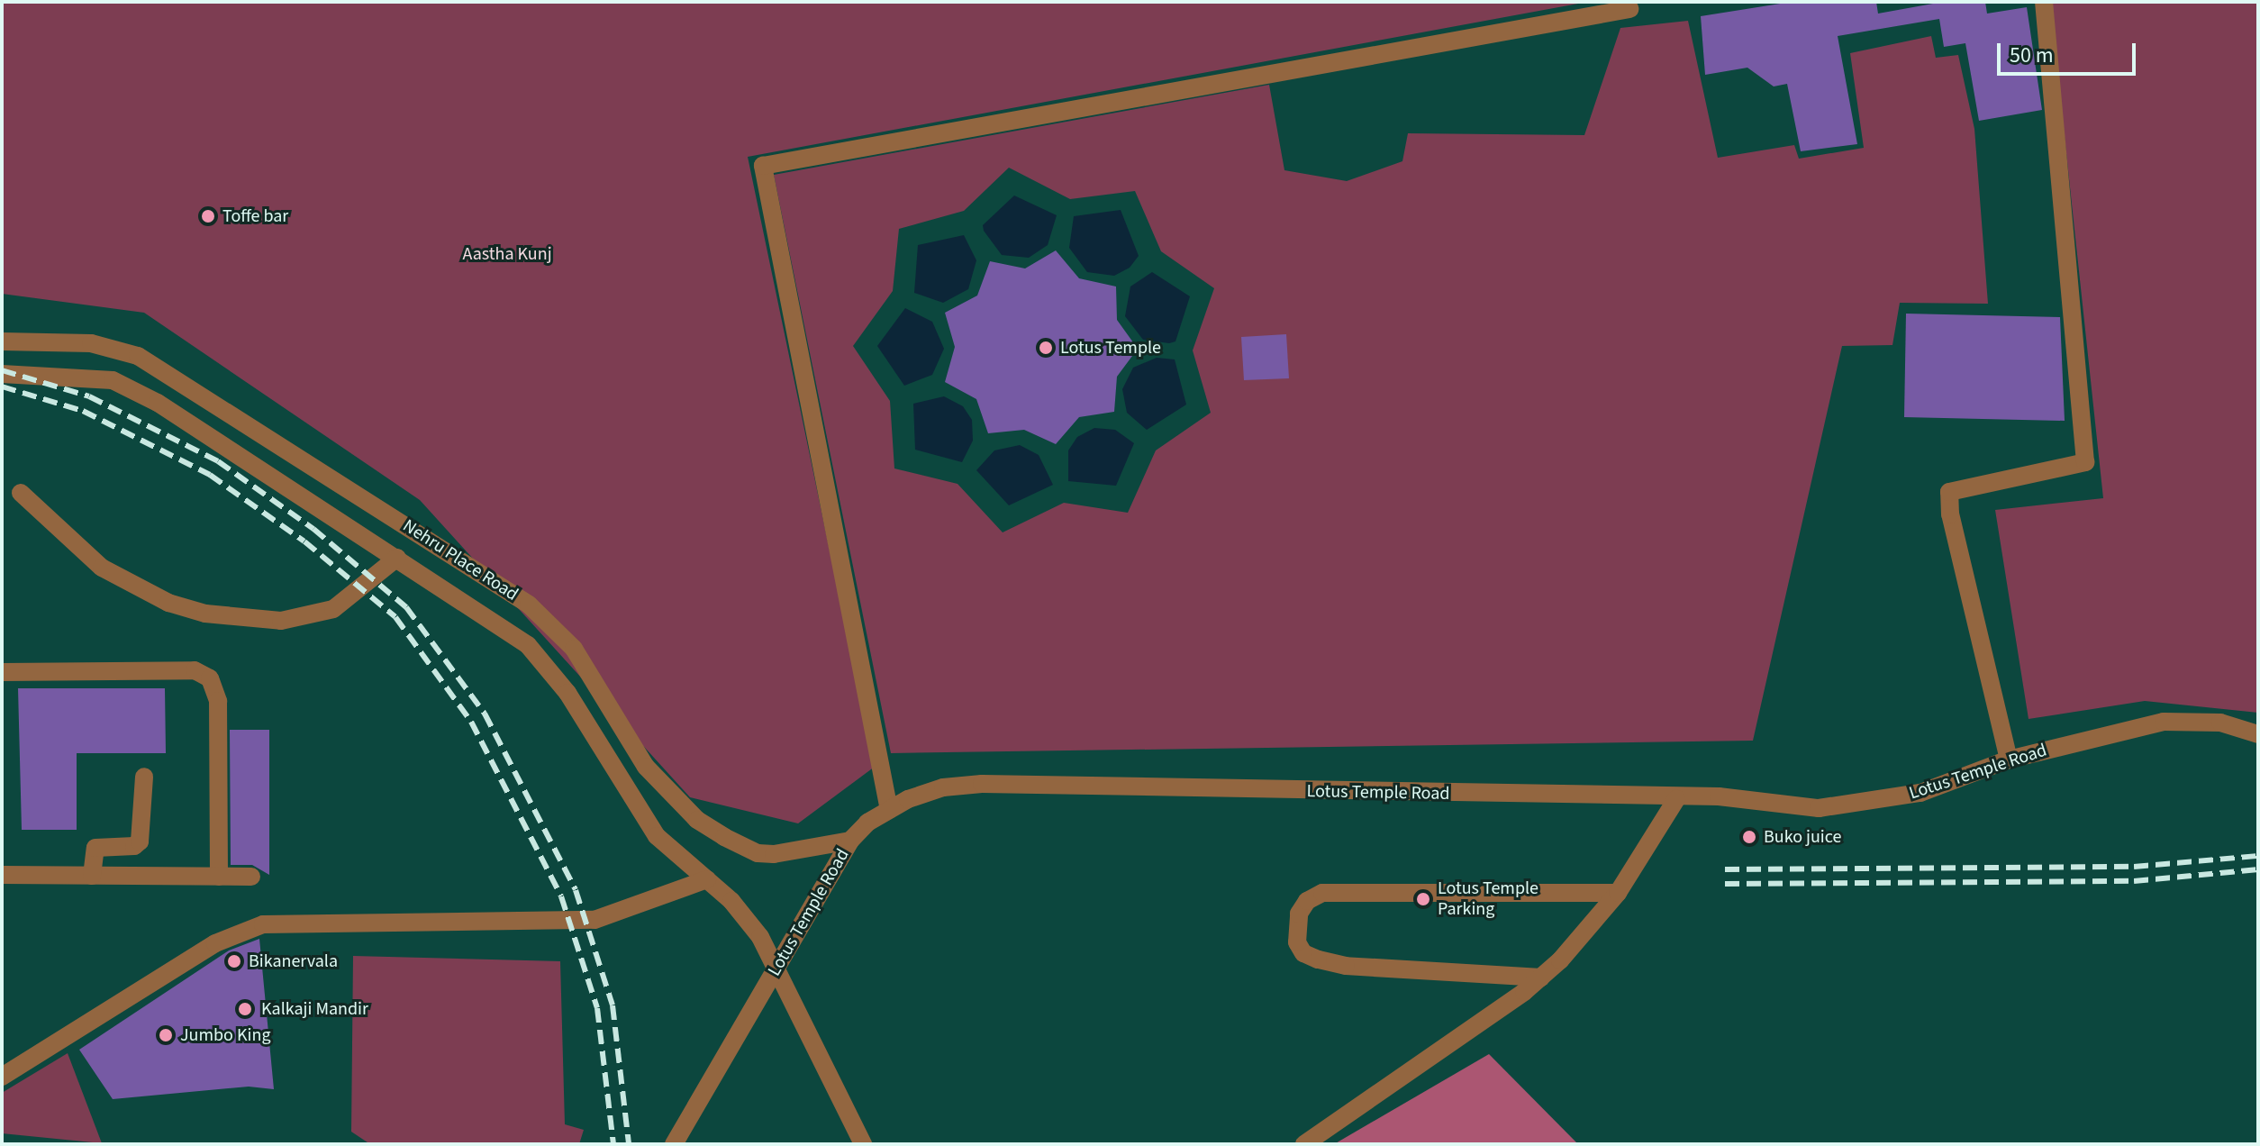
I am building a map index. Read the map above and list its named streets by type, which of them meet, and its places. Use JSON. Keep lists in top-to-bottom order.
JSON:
{
  "streets": {
    "street": ["Nehru Place Road", "Lotus Temple Road"]
  },
  "crossings": [
    ["Nehru Place Road", "Lotus Temple Road"]
  ],
  "parks": ["Aastha Kunj"],
  "places": [
    "Toffe bar",
    "Lotus Temple",
    "Buko juice",
    "Lotus Temple Parking",
    "Bikanervala",
    "Kalkaji Mandir",
    "Jumbo King"
  ],
  "scale_bar": "50 m"
}
